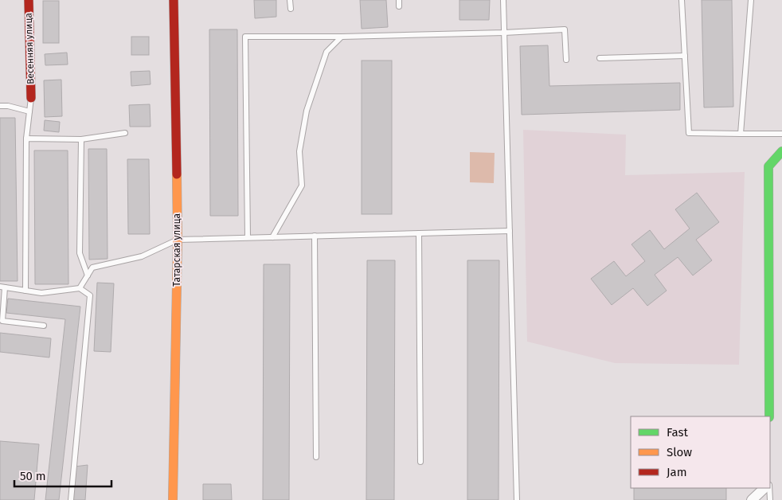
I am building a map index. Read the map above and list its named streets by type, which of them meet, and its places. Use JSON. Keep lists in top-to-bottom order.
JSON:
{
  "streets": {
    "street": ["Весенняя улица", "Татарская улица"]
  },
  "legend": ["Fast", "Slow", "Jam"],
  "scale_bar": "50 m"
}
